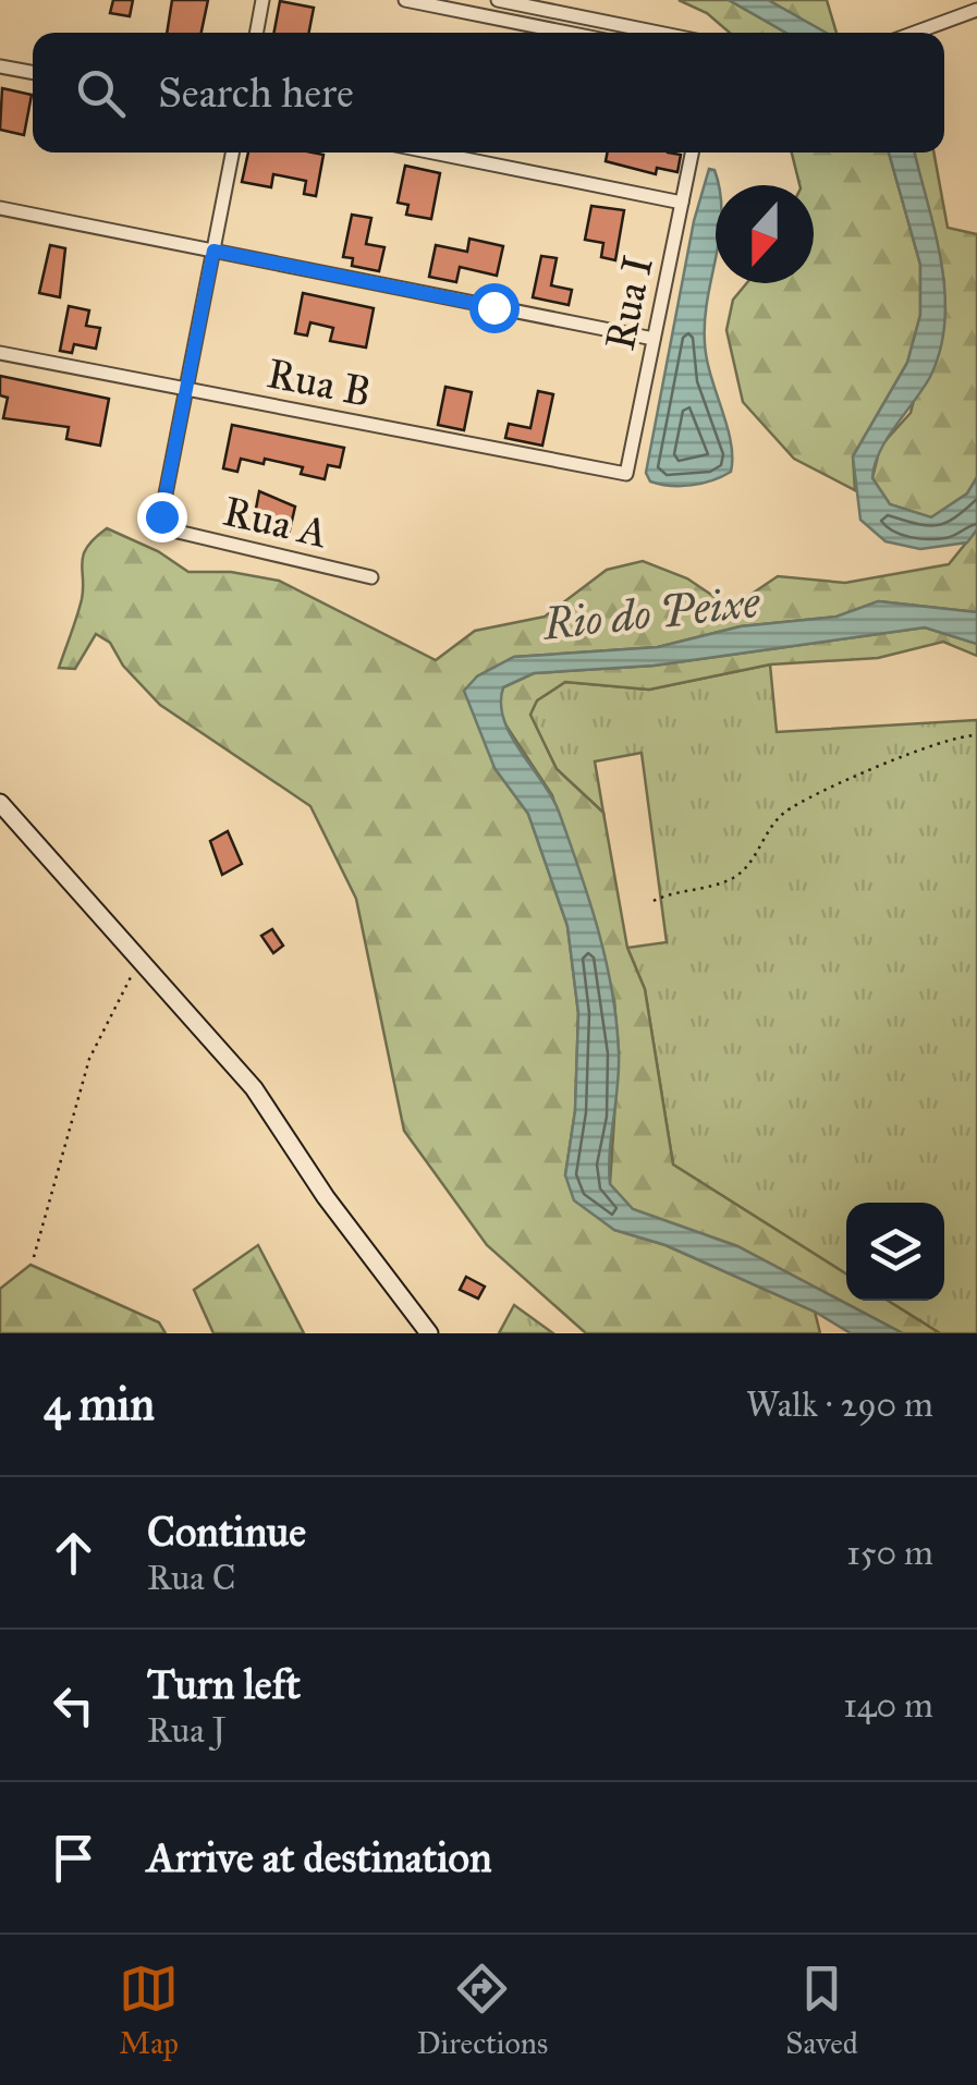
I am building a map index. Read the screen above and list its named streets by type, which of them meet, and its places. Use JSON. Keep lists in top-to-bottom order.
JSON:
{
  "streets": {
    "street": ["Rua I", "Rua B", "Rua A"]
  },
  "crossings": [
    ["Rua I", "Rua B"],
    ["Rua B", "Rua A"]
  ],
  "water": ["Rio do Peixe"],
  "north": "bottom",
  "page": {
    "search": "Search here",
    "heading": ["4 min", "Walk · 290 m"],
    "list": [
      ["Continue", "Rua C", "150 m"],
      ["Turn left", "Rua J", "140 m"],
      "Arrive at destination"
    ],
    "nav": ["Map", "Directions", "Saved"]
  }
}
